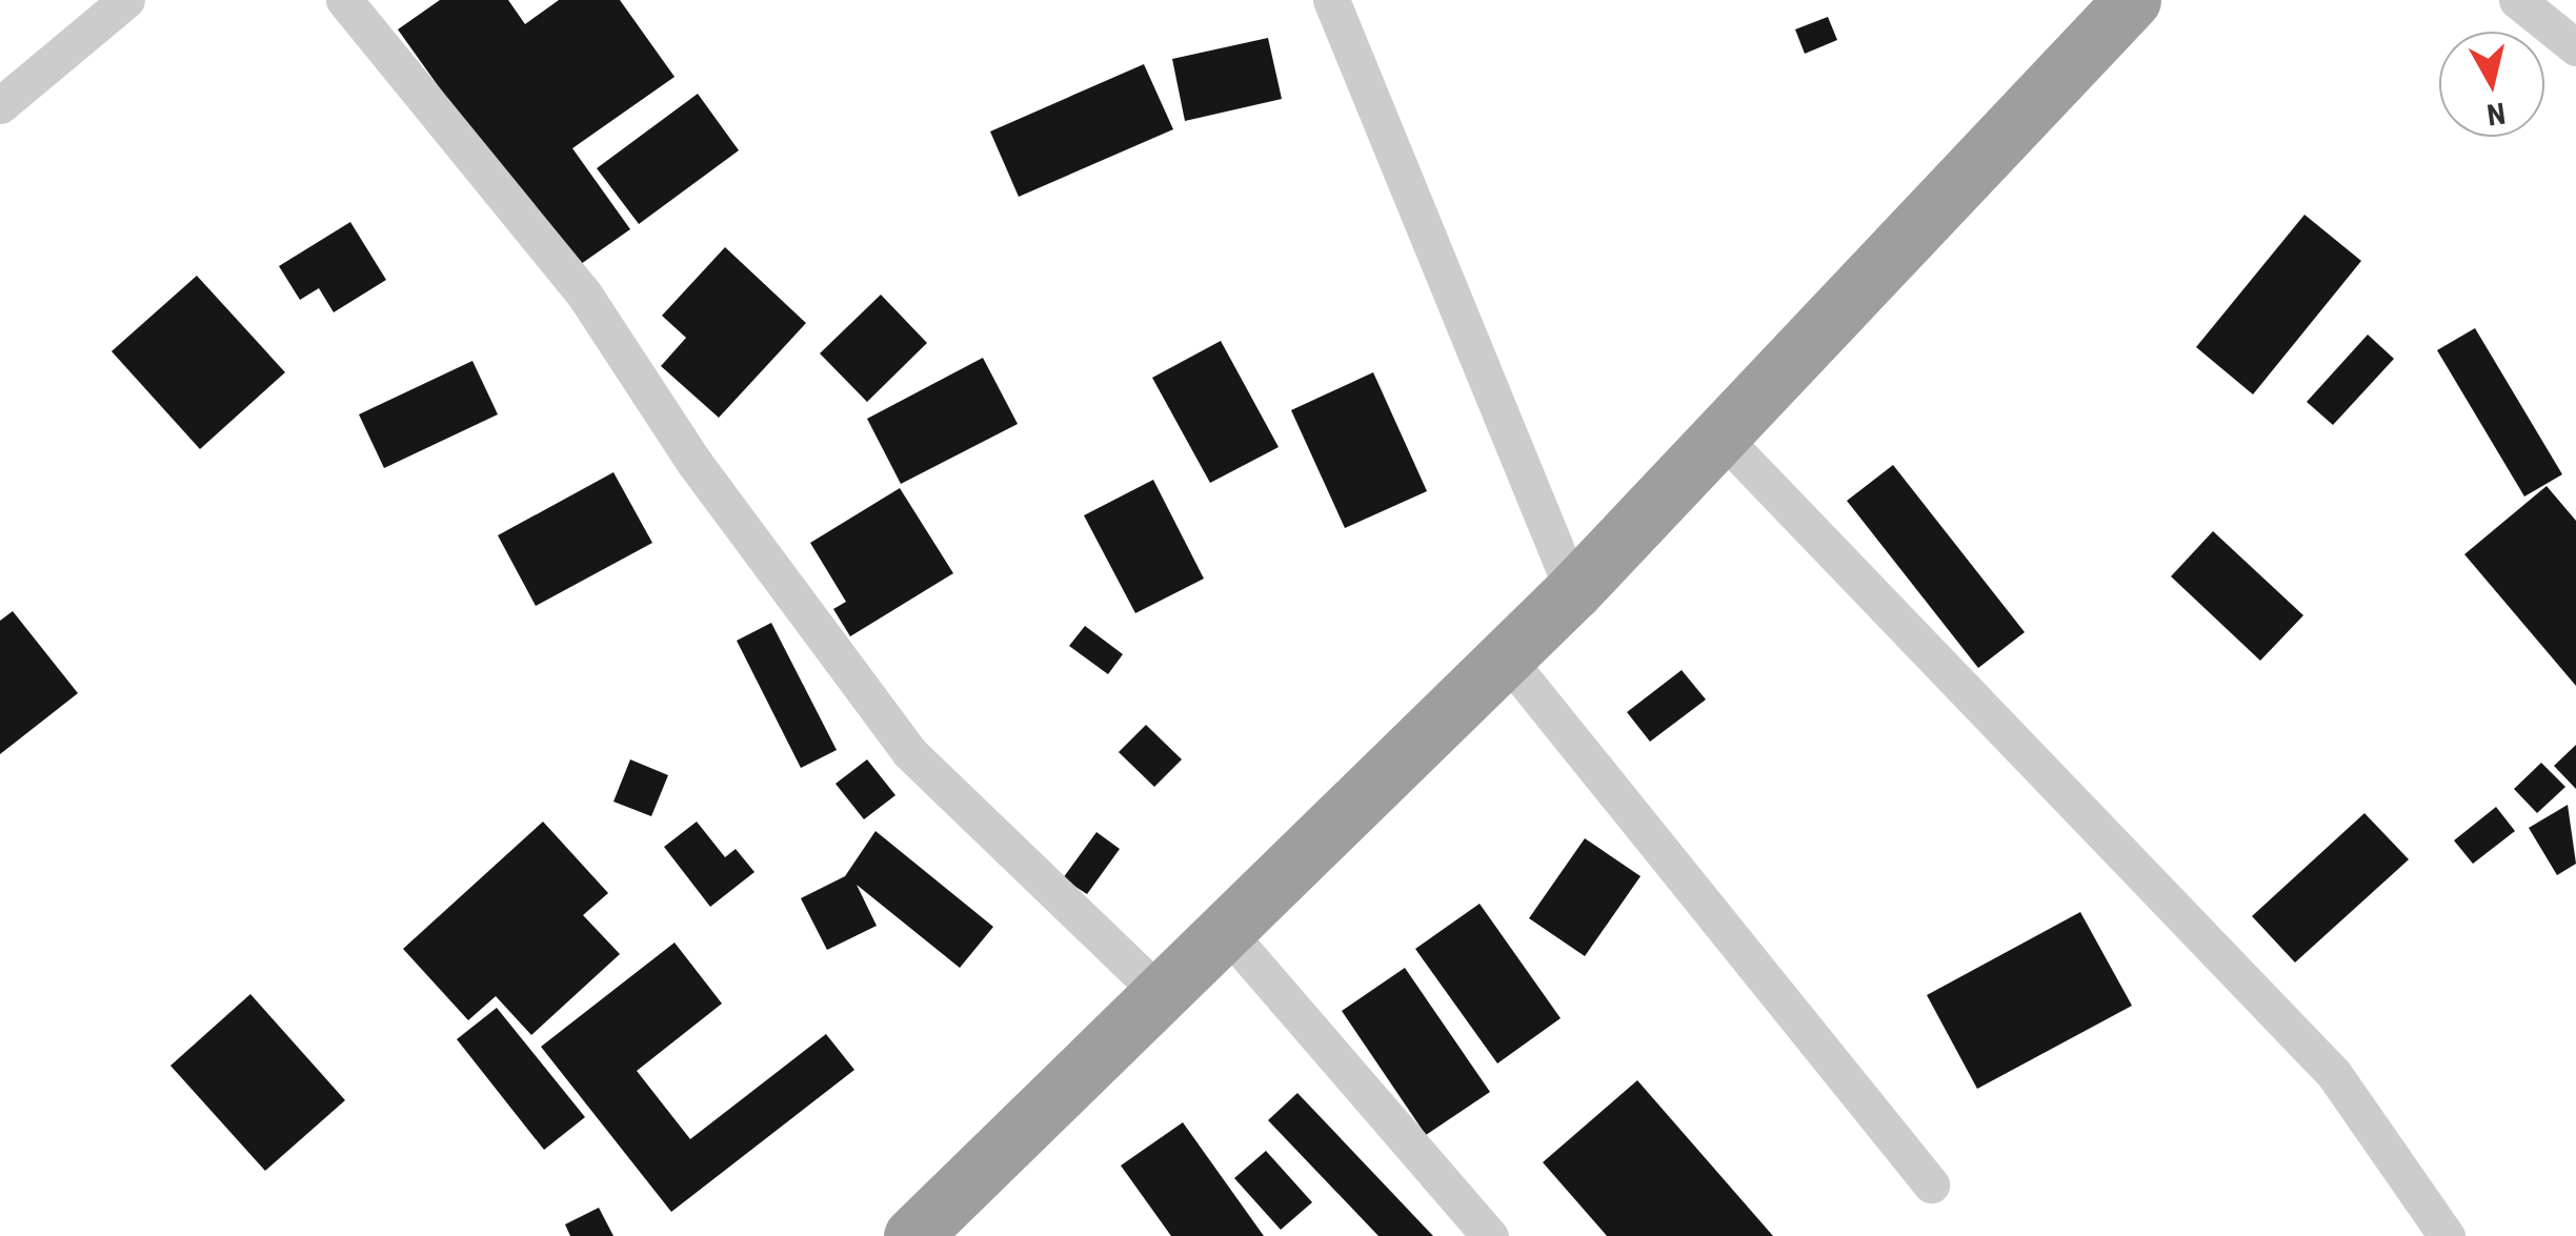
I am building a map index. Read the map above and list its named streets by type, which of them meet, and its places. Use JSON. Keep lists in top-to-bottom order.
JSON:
{
  "north": "bottom"
}
